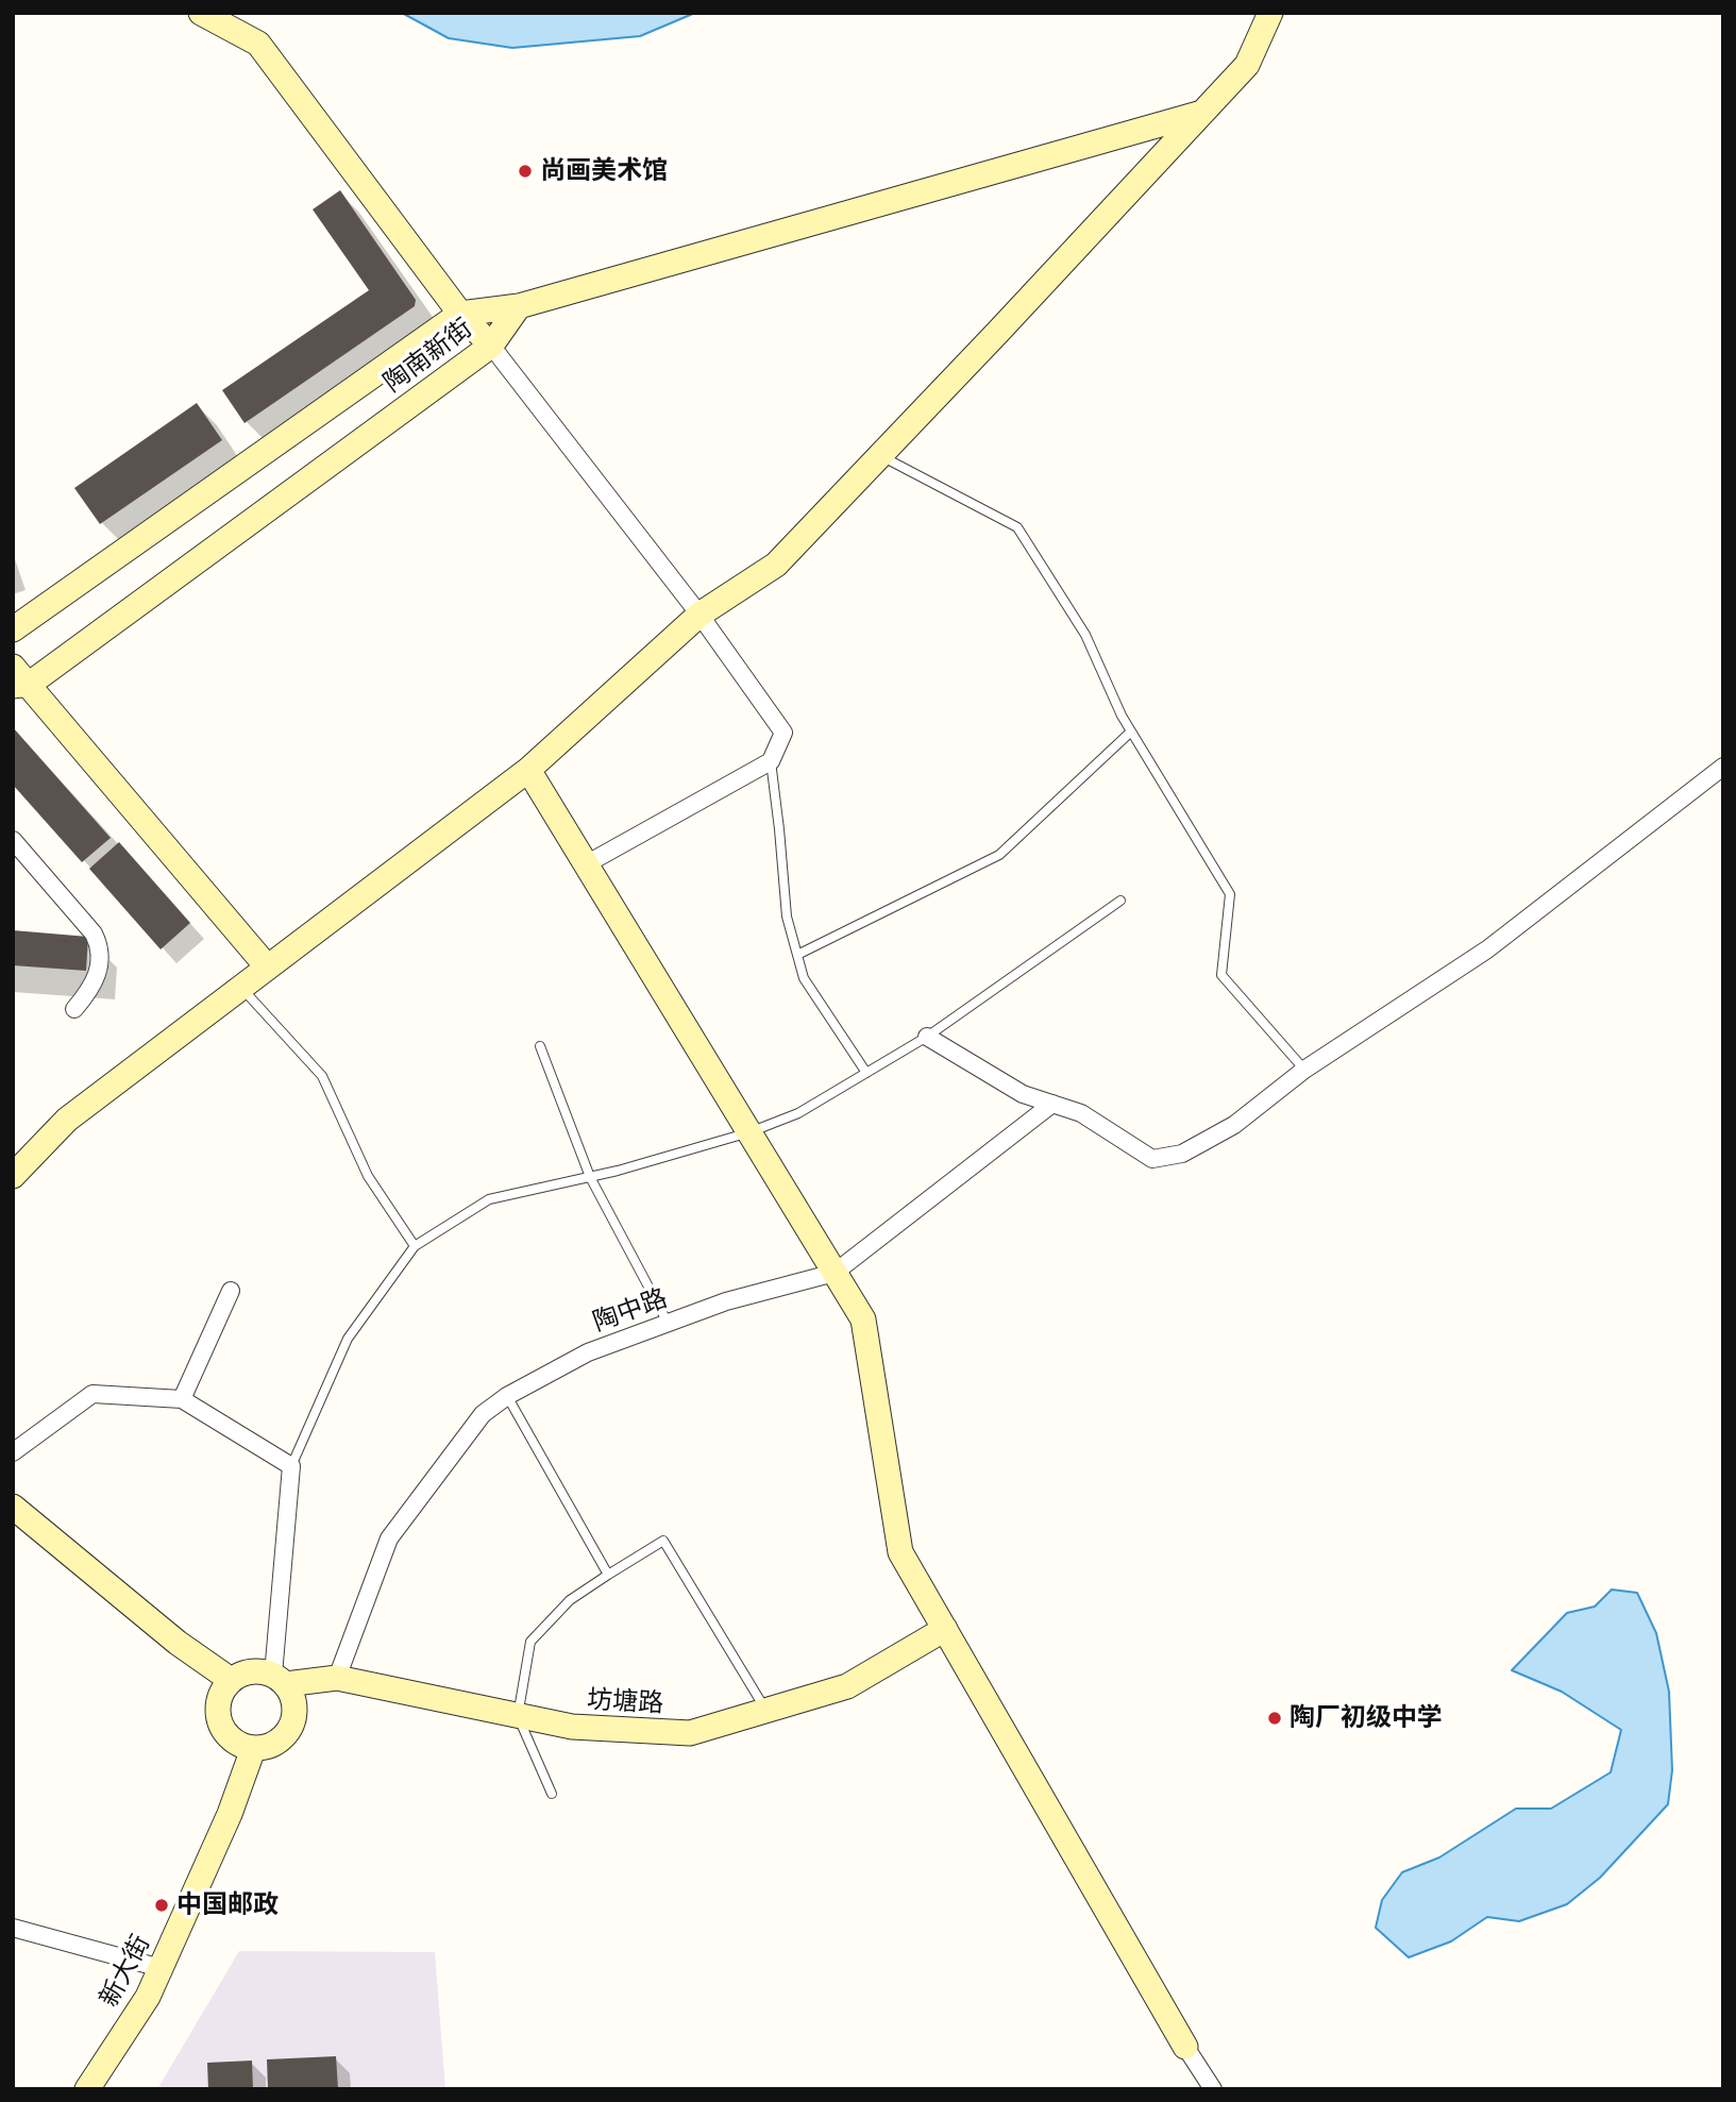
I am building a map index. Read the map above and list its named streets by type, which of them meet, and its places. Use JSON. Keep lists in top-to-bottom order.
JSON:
{
  "streets": {
    "street": [
      "陶南新街",
      "陶中路",
      "坊塘路",
      "新大街"
    ]
  },
  "crossings": [
    ["陶中路", "坊塘路"],
    ["坊塘路", "新大街"]
  ],
  "places": ["尚画美术馆", "陶厂初级中学", "中国邮政"]
}
